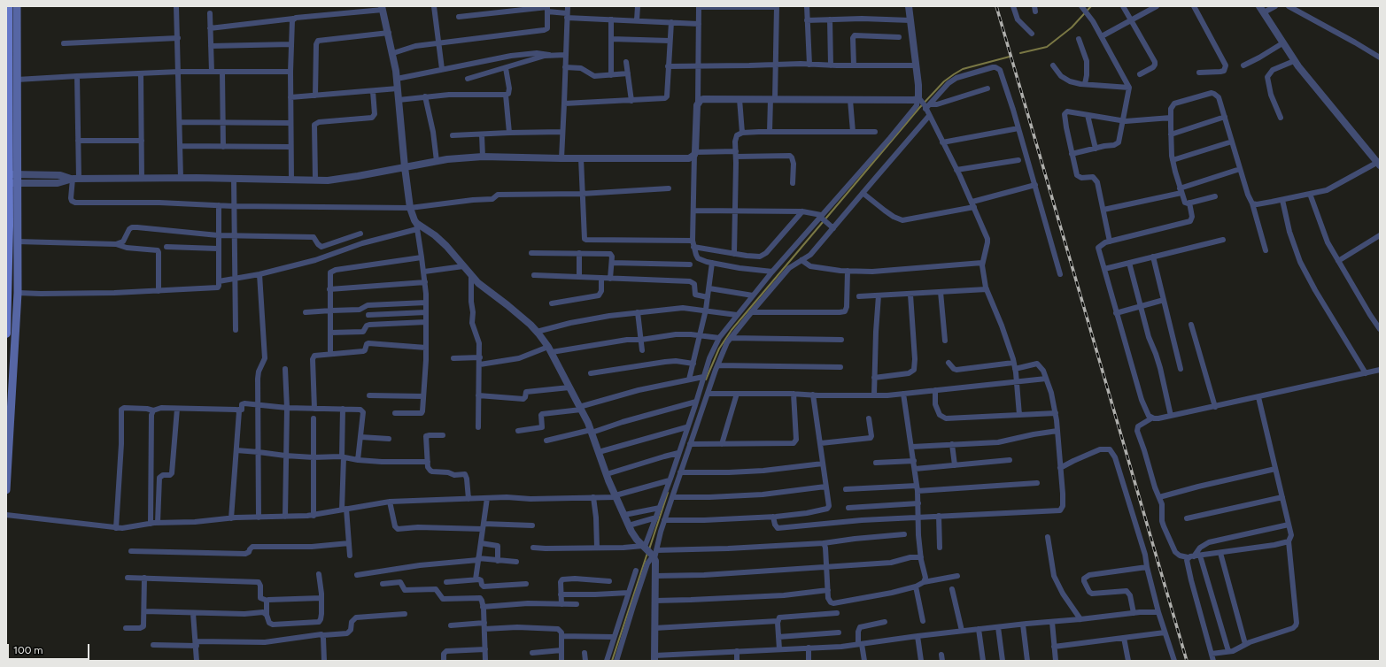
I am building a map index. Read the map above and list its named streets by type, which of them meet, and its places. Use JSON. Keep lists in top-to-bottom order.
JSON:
{
  "scale_bar": "100 m"
}
